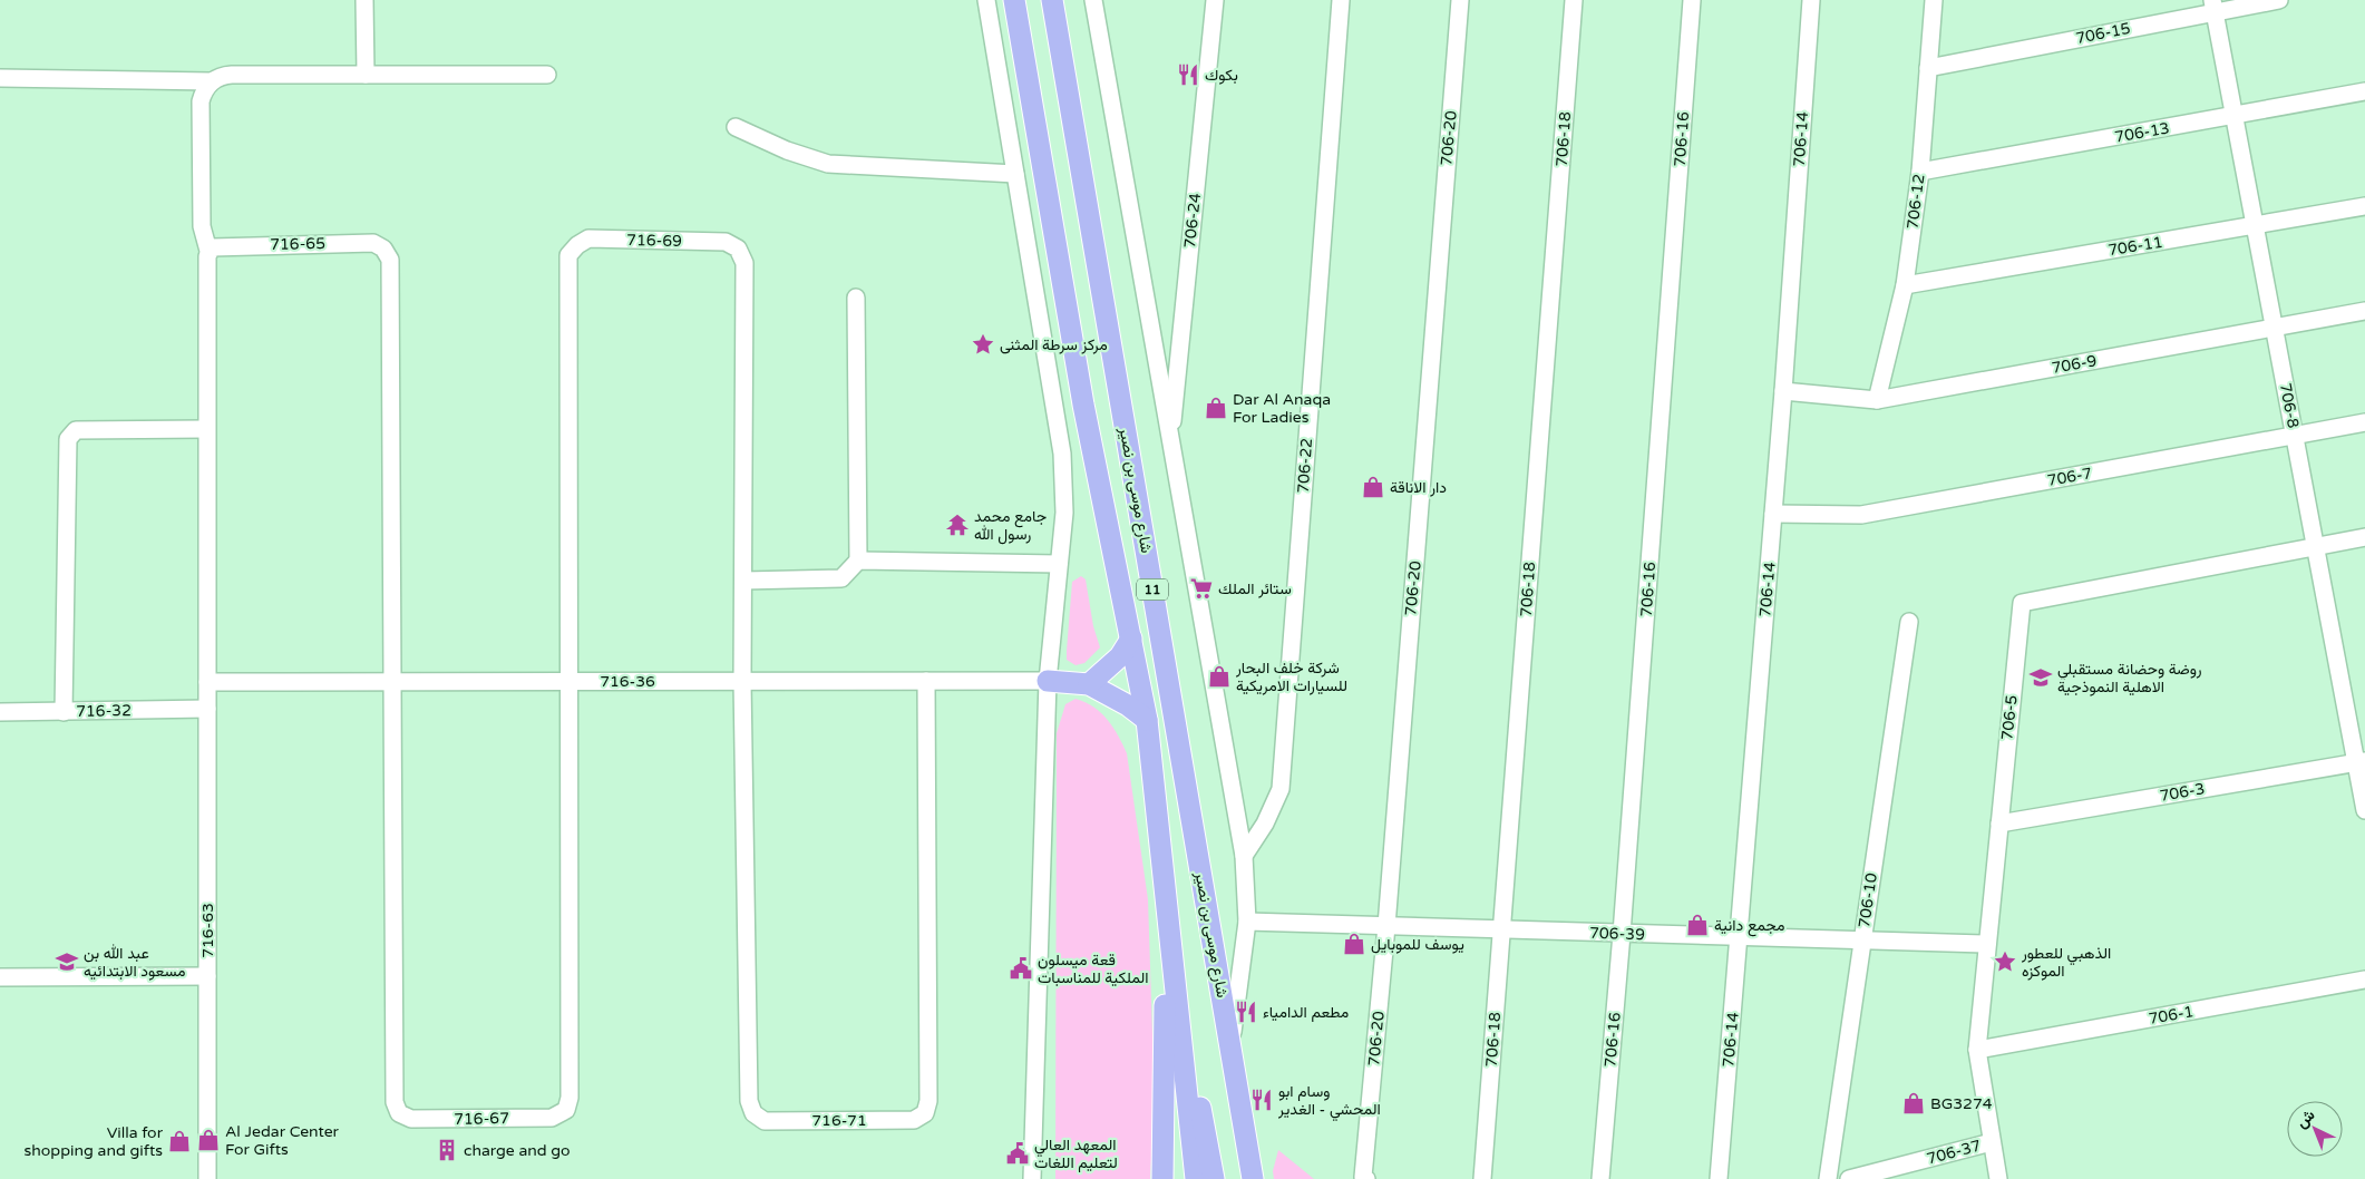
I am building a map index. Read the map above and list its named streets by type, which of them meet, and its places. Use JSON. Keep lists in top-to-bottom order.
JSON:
{
  "streets": {
    "main road": ["شارع موسى بن نصير", "11"],
    "street": [
      "706-15",
      "706-13",
      "706-20",
      "706-18",
      "706-16",
      "706-14",
      "706-12",
      "706-24",
      "716-69",
      "716-65",
      "706-11",
      "706-9",
      "706-8",
      "706-22",
      "706-7",
      "716-36",
      "716-32",
      "706-5",
      "706-3",
      "706-10",
      "716-63",
      "706-39",
      "706-1",
      "716-67",
      "716-71",
      "706-37"
    ]
  },
  "crossings": [
    ["706-15", "706-12"],
    ["706-15", "706-8"],
    ["706-13", "706-12"],
    ["706-13", "706-8"],
    ["706-20", "706-39"],
    ["706-18", "706-39"],
    ["706-16", "706-39"],
    ["706-14", "706-9"],
    ["706-14", "706-7"],
    ["706-14", "706-39"],
    ["706-12", "706-11"],
    ["706-12", "706-9"],
    ["716-69", "716-36"],
    ["716-69", "716-67"],
    ["716-69", "716-71"],
    ["716-65", "716-36"],
    ["716-65", "716-67"],
    ["706-11", "706-8"],
    ["706-9", "706-8"],
    ["706-8", "706-7"],
    ["706-8", "706-5"],
    ["706-8", "706-3"],
    ["716-36", "716-63"],
    ["716-36", "716-67"],
    ["716-36", "716-71"],
    ["716-32", "716-63"],
    ["706-5", "706-3"],
    ["706-5", "706-39"],
    ["706-5", "706-1"],
    ["706-5", "706-37"],
    ["706-10", "706-39"]
  ],
  "places": {
    "restaurant": ["بكوك", "مطعم الدامياء", "وسام ابو المحشي - الغدير"],
    "place": ["مركز سرطة المثنى", "الذهبي للعطور الموكزه"],
    "shop": [
      "Dar Al Anaqa For Ladies",
      "دار الاناقة",
      "شركة خلف البحار للسيارات الامريكية",
      "مجمع دانية",
      "يوسف للموبايل",
      "BG3274",
      "Al Jedar Center For Gifts",
      "Villa for shopping and gifts"
    ],
    "temple": ["جامع محمد رسول الله"],
    "supermarket": ["ستائر الملك"],
    "school or university": ["روضة وحضانة مستقبلي الاهلية النموذجية", "عبد الله بن مسعود الابتدائيه"],
    "public building": ["قعة ميسلون الملكية للمناسبات", "المعهد العالي لتعليم اللغات"],
    "building": ["charge and go"]
  },
  "north": "top left"
}
